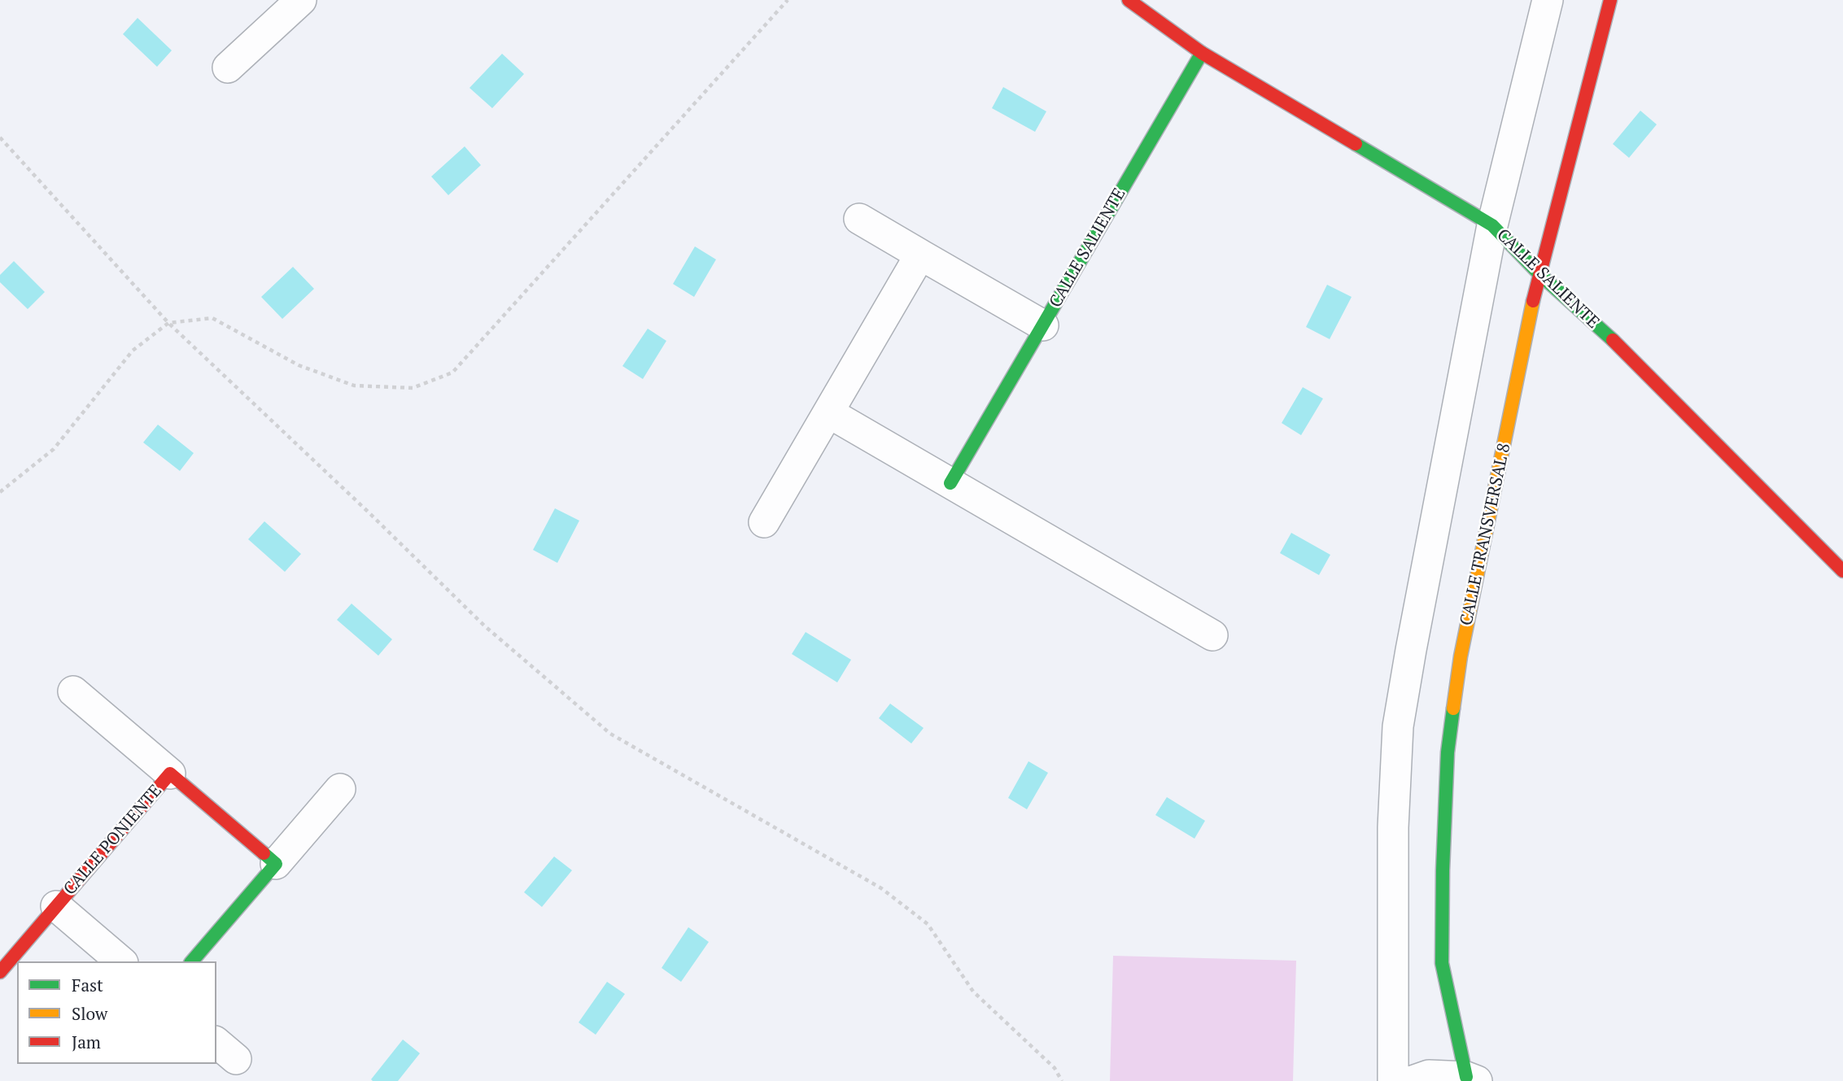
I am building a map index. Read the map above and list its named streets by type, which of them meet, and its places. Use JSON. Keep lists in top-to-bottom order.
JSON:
{
  "streets": {
    "street": ["CALLE SALIENTE", "CALLE TRANSVERSAL 8", "CALLE PONIENTE"]
  },
  "crossings": [
    ["CALLE SALIENTE", "CALLE TRANSVERSAL 8"]
  ],
  "legend": ["Fast", "Slow", "Jam"]
}
